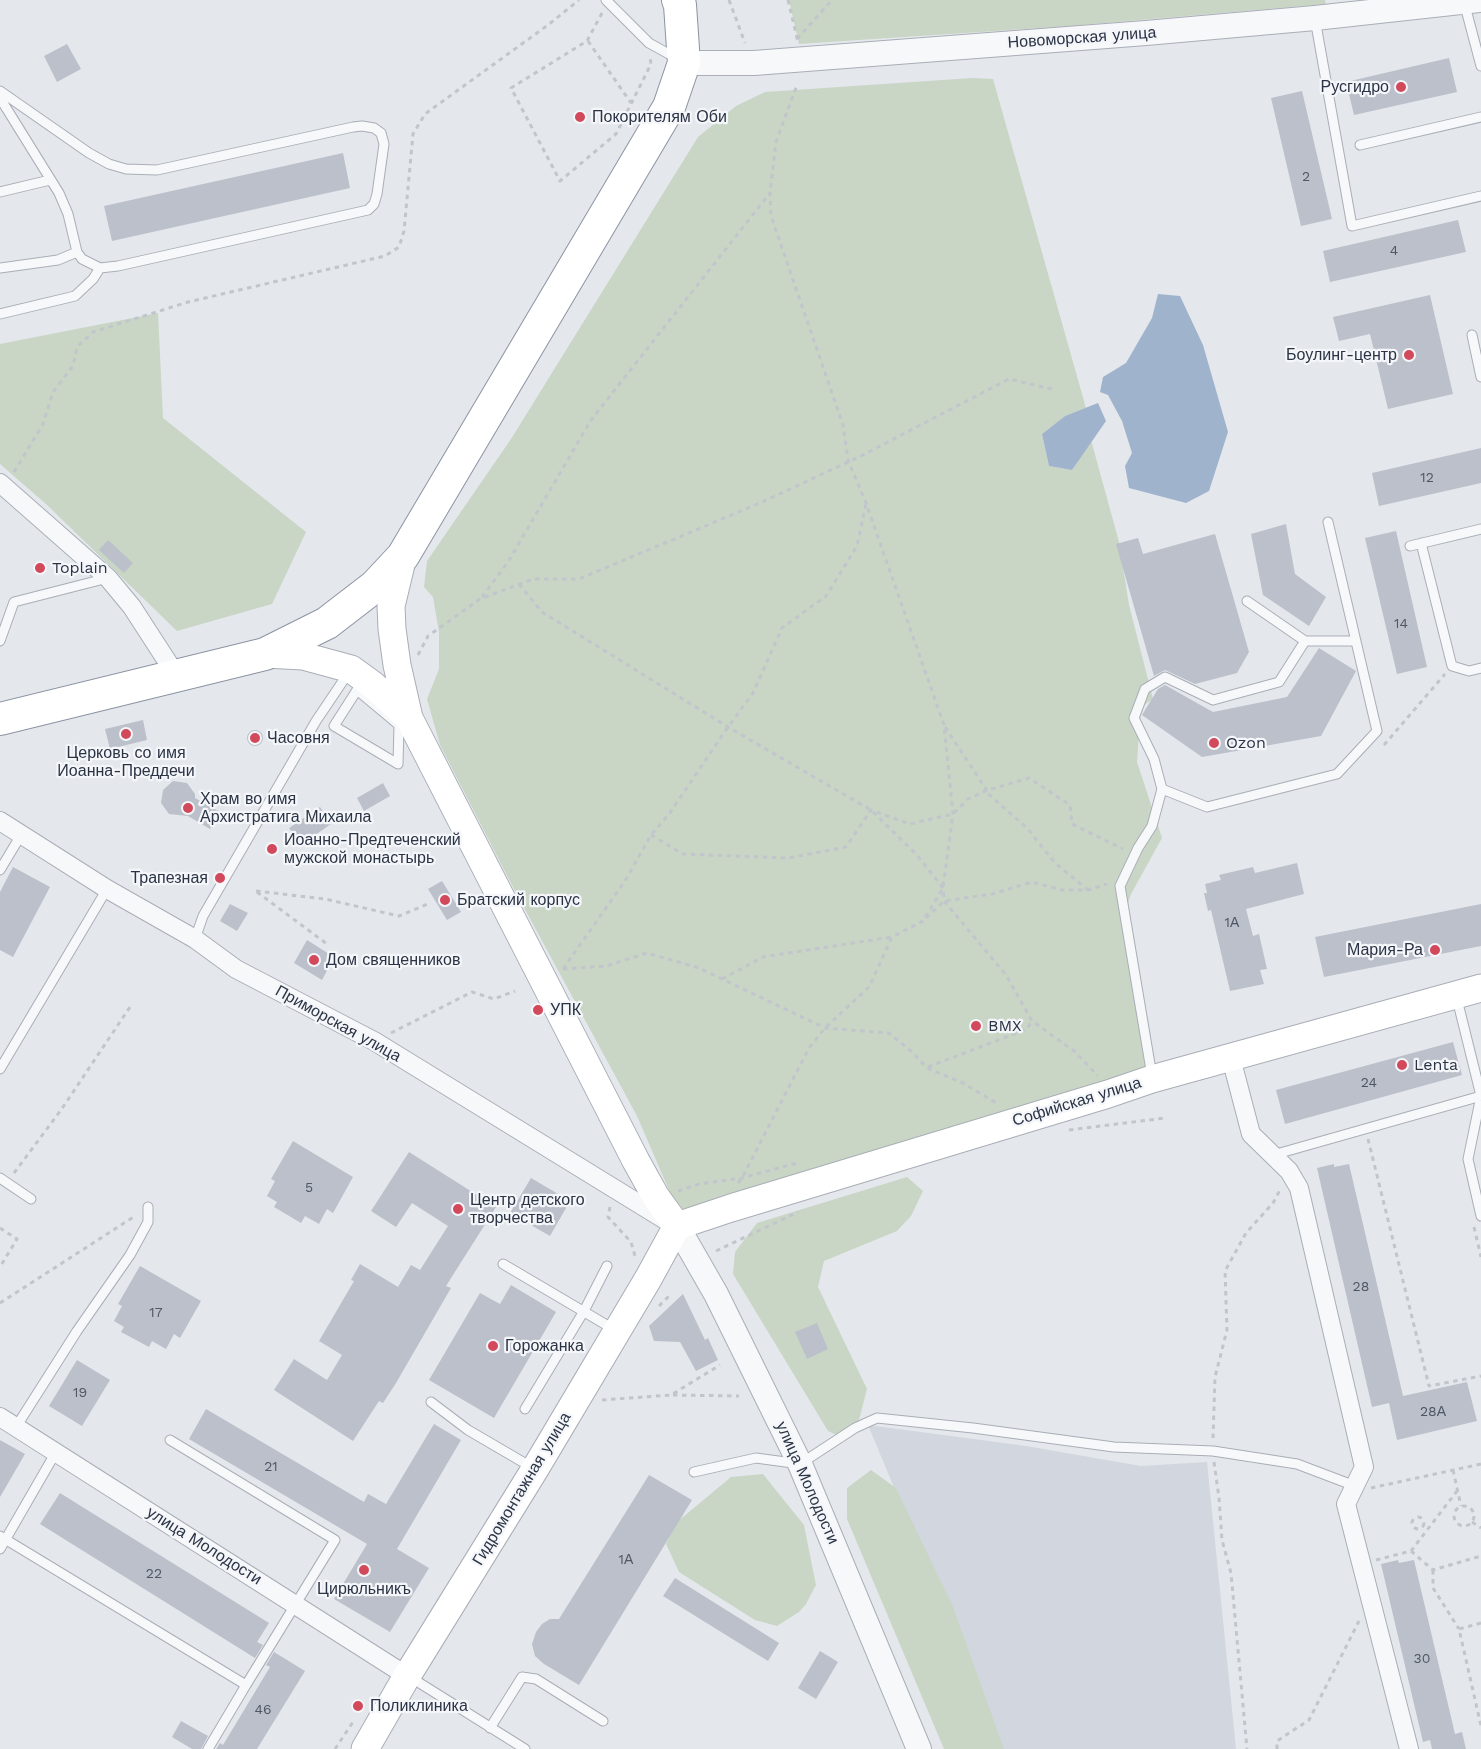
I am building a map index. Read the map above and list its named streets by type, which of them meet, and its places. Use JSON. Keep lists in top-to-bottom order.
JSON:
{
  "streets": {
    "main road": ["Софийская улица", "Гидромонтажная улица"],
    "street": ["Новоморская улица", "Приморская улица", "улица Молодости"]
  },
  "crossings": [
    ["Приморская улица", "Софийская улица"],
    ["Приморская улица", "улица Молодости"],
    ["Приморская улица", "Гидромонтажная улица"],
    ["Софийская улица", "улица Молодости"],
    ["Софийская улица", "Гидромонтажная улица"],
    ["улица Молодости", "Гидромонтажная улица"]
  ],
  "places": [
    "Русгидро",
    "Покорителям Оби",
    "Боулинг-центр",
    "Toplain",
    "Церковь со имя Иоанна-Преддечи",
    "Часовня",
    "Ozon",
    "Храм во имя Архистратига Михаила",
    "Иоанно-Предтеченский мужской монастырь",
    "Трапезная",
    "Братский корпус",
    "Мария-Ра",
    "Дом священников",
    "УПК",
    "BMX",
    "Lenta",
    "Центр детского творчества",
    "Горожанка",
    "Цирюльникъ",
    "Поликлиника"
  ],
  "house_numbers": [
    "2",
    "4",
    "12",
    "14",
    "1А",
    "24",
    "5",
    "28",
    "17",
    "19",
    "28А",
    "21",
    "1А",
    "22",
    "30",
    "46"
  ]
}
